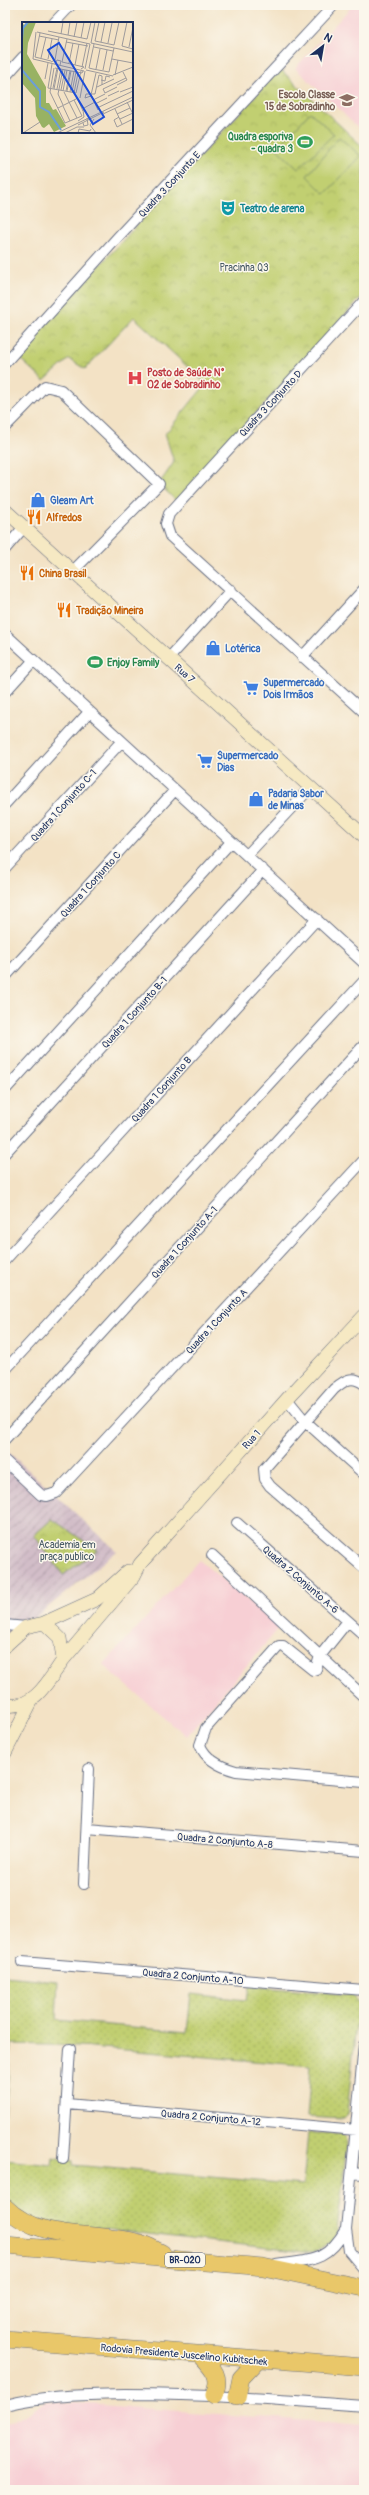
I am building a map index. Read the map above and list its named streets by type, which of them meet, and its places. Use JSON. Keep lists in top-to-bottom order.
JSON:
{
  "streets": {
    "highway": ["BR-020", "Rodovia Presidente Juscelino Kubitschek"],
    "main road": ["Rua 7", "Rua 1"],
    "street": [
      "Quadra 3 Conjunto E",
      "Quadra 3 Conjunto D",
      "Quadra 1 Conjunto C-1",
      "Quadra 1 Conjunto C",
      "Quadra 1 Conjunto B-1",
      "Quadra 1 Conjunto B",
      "Quadra 1 Conjunto A-1",
      "Quadra 1 Conjunto A",
      "Quadra 2 Conjunto A-6",
      "Quadra 2 Conjunto A-8",
      "Quadra 2 Conjunto A-10",
      "Quadra 2 Conjunto A-12"
    ]
  },
  "parks": ["Pracinha Q3", "Academia em praça publico"],
  "places": {
    "school or university": ["Escola Classe 15 de Sobradinho"],
    "sports": ["Quadra esporiva - quadra 3", "Enjoy Family"],
    "theatre": ["Teatro de arena"],
    "hospital": ["Posto de Saúde N° 02 de Sobradinho"],
    "shop": ["Gleam Art", "Lotérica", "Padaria Sabor de Minas"],
    "restaurant": ["Alfredos", "China Brasil", "Tradição Mineira"],
    "supermarket": ["Supermercado Dois Irmãos", "Supermercado Dias"]
  },
  "north": "top right"
}
